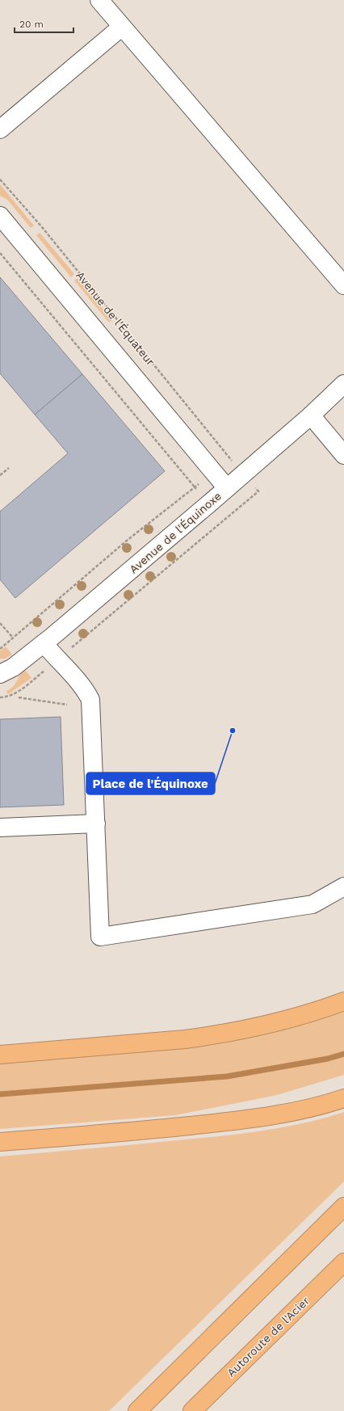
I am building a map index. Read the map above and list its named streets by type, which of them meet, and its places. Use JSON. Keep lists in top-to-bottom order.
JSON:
{
  "streets": {
    "highway": ["Autoroute de l'Acier"],
    "street": ["Avenue de l'Équateur", "Avenue de l'Équinoxe"]
  },
  "crossings": [
    ["Avenue de l'Équateur", "Avenue de l'Équinoxe"]
  ],
  "places": ["Place de l'Équinoxe"],
  "scale_bar": "20 m"
}
